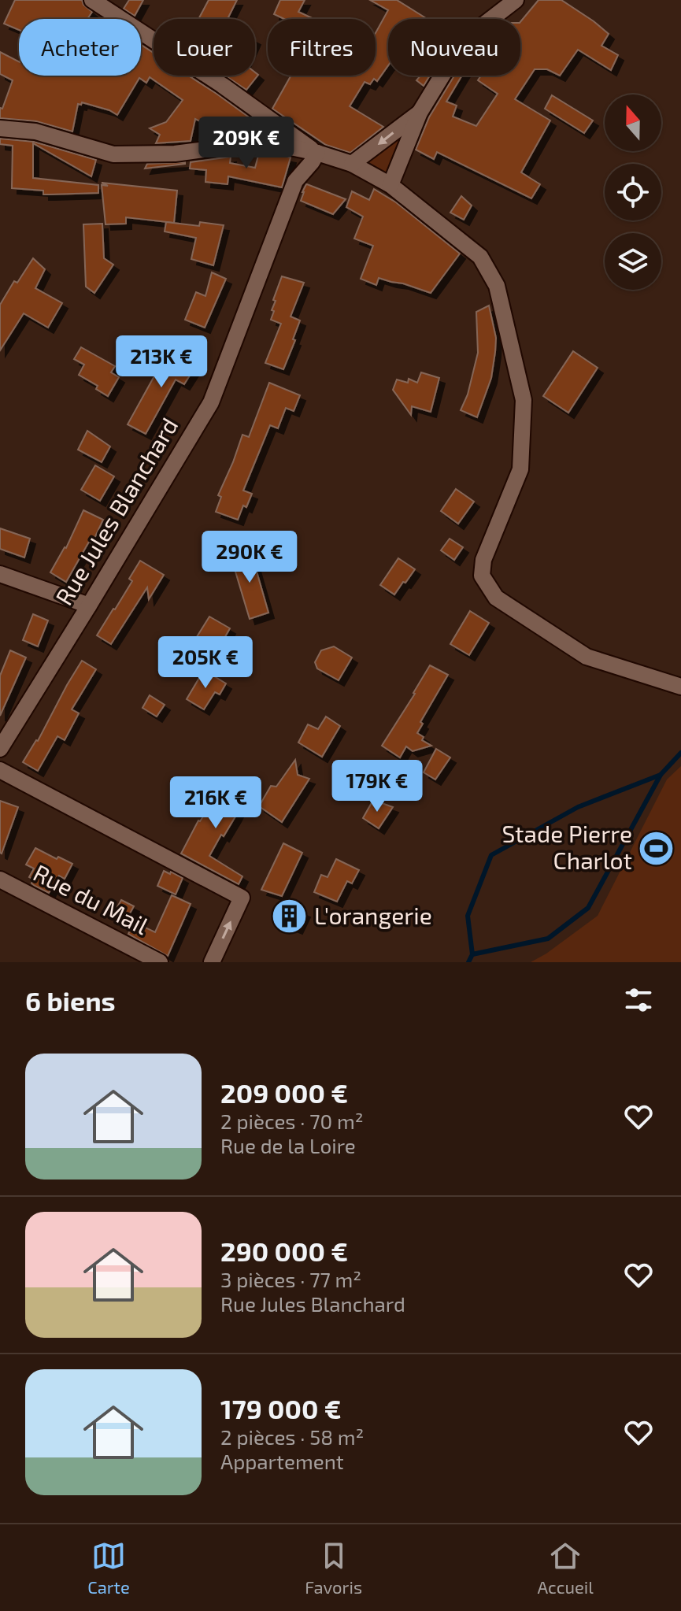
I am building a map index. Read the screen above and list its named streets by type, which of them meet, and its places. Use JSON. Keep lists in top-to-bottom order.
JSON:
{
  "streets": {
    "street": ["Rue Jules Blanchard", "Rue du Mail"]
  },
  "places": {
    "sports": ["Stade Pierre Charlot"],
    "building": ["L'orangerie"]
  },
  "north": "top",
  "page": {
    "chip": [
      "Acheter",
      "Louer",
      "Filtres",
      "Nouveau"
    ],
    "price": [
      "209K €",
      "213K €",
      "290K €",
      "205K €",
      "179K €",
      "216K €"
    ],
    "heading": "6 biens",
    "list": [
      {
        "name": "209 000 €",
        "note": "2 pièces · 70 m² · Rue de la Loire"
      },
      {
        "name": "290 000 €",
        "note": "3 pièces · 77 m² · Rue Jules Blanchard"
      },
      {
        "name": "179 000 €",
        "note": "2 pièces · 58 m² · Appartement"
      }
    ],
    "tabs": ["Carte", "Favoris", "Accueil"]
  }
}
